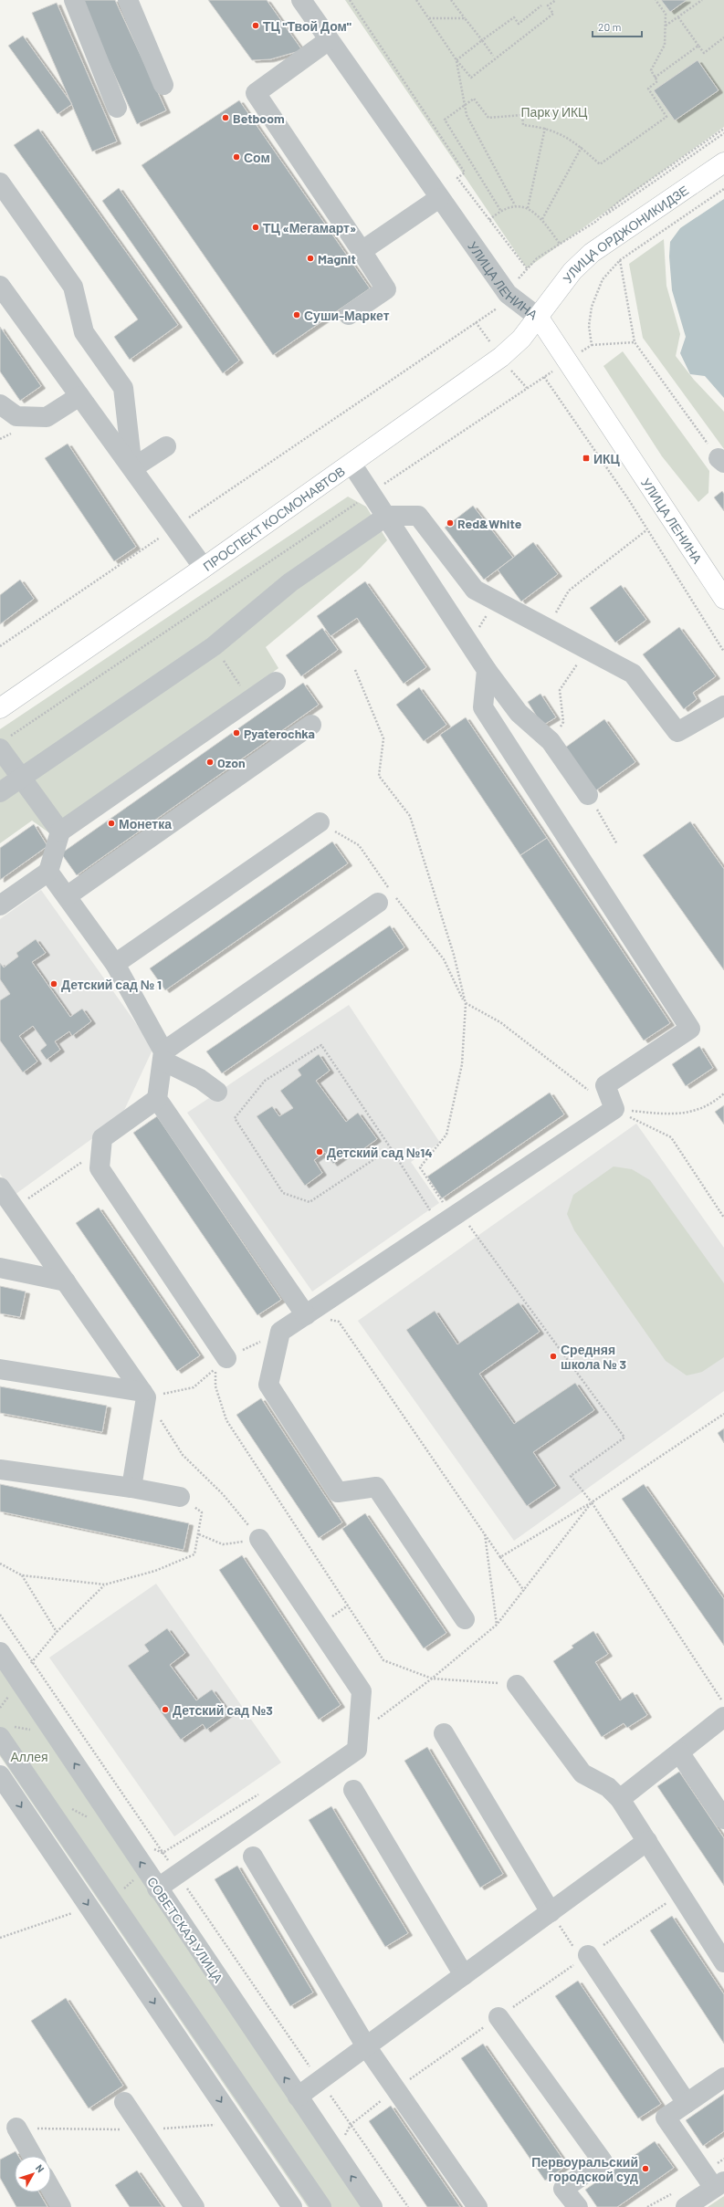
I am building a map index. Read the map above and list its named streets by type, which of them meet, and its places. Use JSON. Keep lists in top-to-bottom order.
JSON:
{
  "streets": {
    "main road": ["УЛИЦА ОРДЖОНИКИДЗЕ", "УЛИЦА ЛЕНИНА", "ПРОСПЕКТ КОСМОНАВТОВ"],
    "street": ["СОВЕТСКАЯ УЛИЦА"]
  },
  "crossings": [
    ["УЛИЦА ОРДЖОНИКИДЗЕ", "УЛИЦА ЛЕНИНА"],
    ["УЛИЦА ОРДЖОНИКИДЗЕ", "ПРОСПЕКТ КОСМОНАВТОВ"],
    ["УЛИЦА ЛЕНИНА", "ПРОСПЕКТ КОСМОНАВТОВ"]
  ],
  "parks": ["Парк у ИКЦ", "Аллея"],
  "places": {
    "other": [
      "ТЦ \"Твой Дом\"",
      "Betboom",
      "Сом",
      "ТЦ «Мегамарт»",
      "Magnit",
      "Суши-Маркет",
      "Red&White",
      "Pyaterochka",
      "Ozon",
      "Монетка",
      "Детский сад № 1",
      "Детский сад №14",
      "Средняя школа № 3",
      "Детский сад №3",
      "Первоуральский городской суд"
    ],
    "transit": ["ИКЦ"]
  },
  "scale_bar": "20 m",
  "north": "top right"
}
